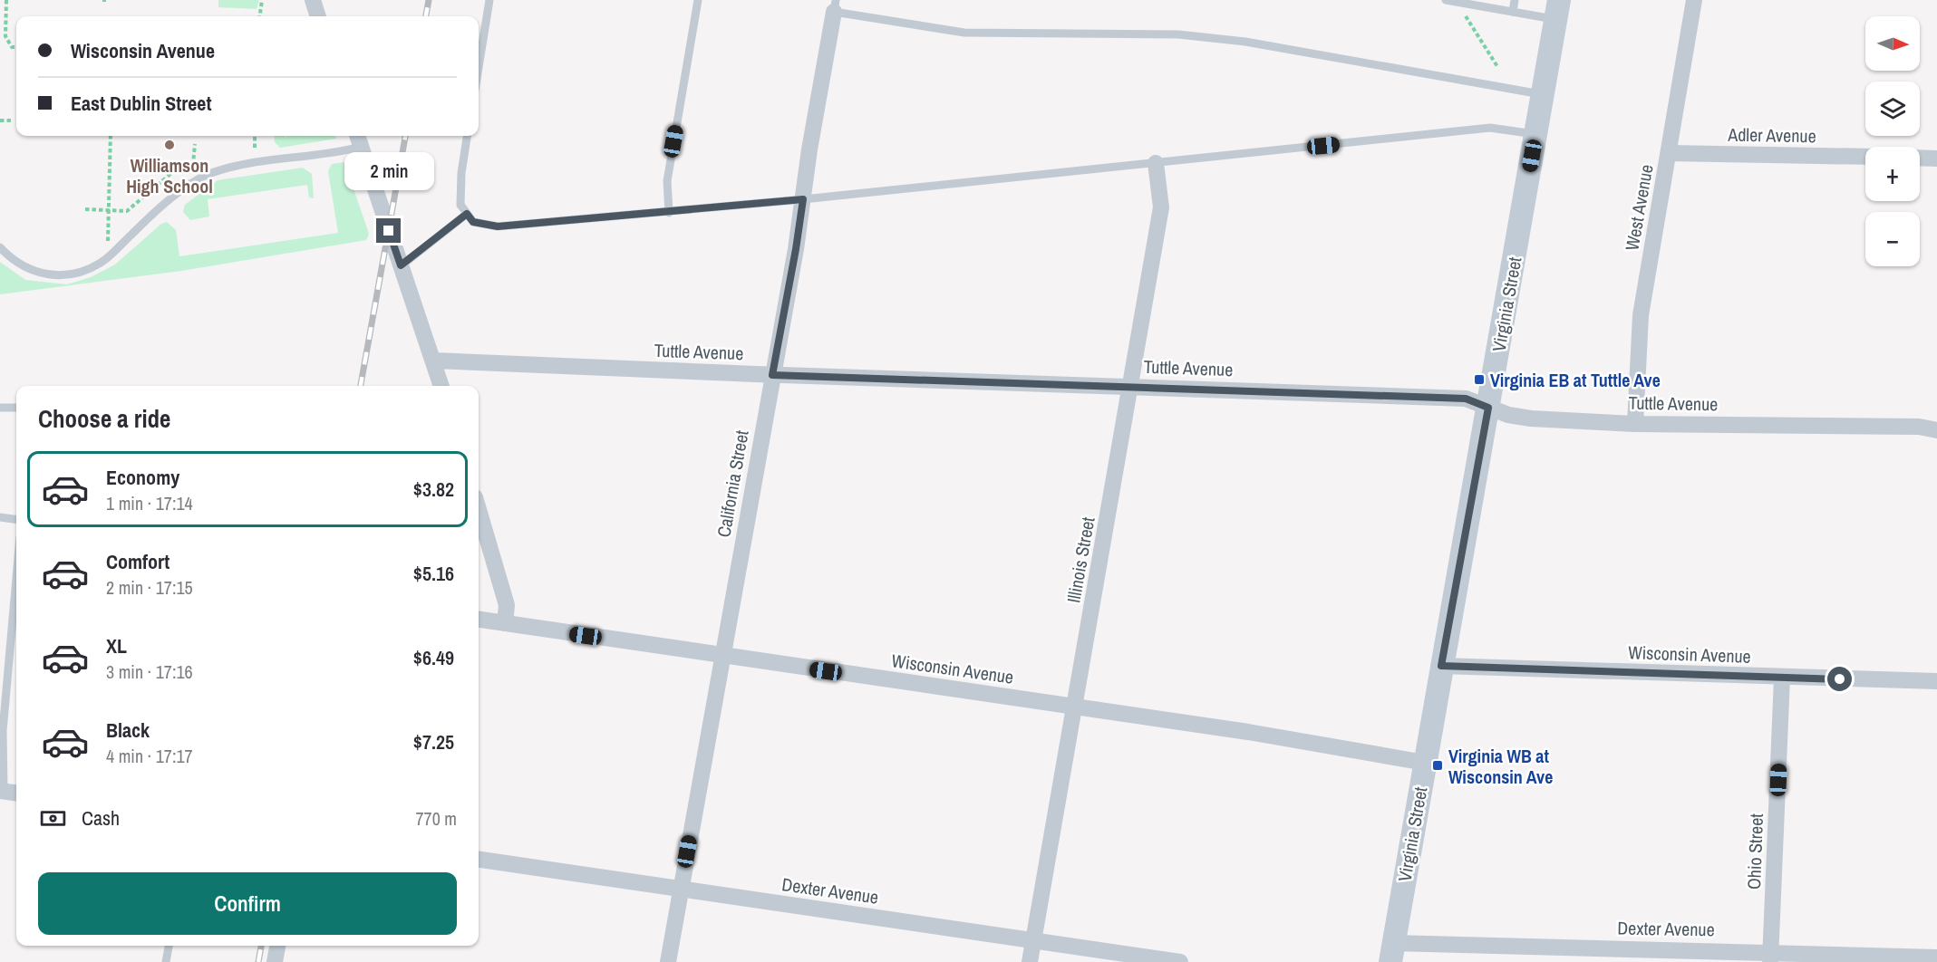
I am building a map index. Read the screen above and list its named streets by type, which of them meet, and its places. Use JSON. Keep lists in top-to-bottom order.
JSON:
{
  "streets": {
    "street": [
      "Adler Avenue",
      "West Avenue",
      "Virginia Street",
      "Tuttle Avenue",
      "California Street",
      "Illinois Street",
      "Wisconsin Avenue",
      "Ohio Street",
      "Dexter Avenue"
    ]
  },
  "crossings": [
    ["Adler Avenue", "West Avenue"],
    ["West Avenue", "Tuttle Avenue"],
    ["Virginia Street", "Tuttle Avenue"],
    ["Virginia Street", "Wisconsin Avenue"],
    ["Virginia Street", "Dexter Avenue"],
    ["Tuttle Avenue", "California Street"],
    ["Tuttle Avenue", "Illinois Street"],
    ["California Street", "Wisconsin Avenue"],
    ["California Street", "Dexter Avenue"],
    ["Illinois Street", "Wisconsin Avenue"],
    ["Illinois Street", "Dexter Avenue"],
    ["Wisconsin Avenue", "Ohio Street"],
    ["Ohio Street", "Dexter Avenue"]
  ],
  "places": {
    "other": ["Williamson High School"],
    "transit": ["Virginia EB at Tuttle Ave", "Virginia WB at Wisconsin Ave"]
  },
  "north": "right",
  "page": {
    "map_buttons": ["+", "−"],
    "banner": ["Wisconsin Avenue", "East Dublin Street"],
    "bubble": "2 min",
    "heading": "Choose a ride",
    "list": [
      {
        "name": "Economy",
        "note": "1 min · 17:14",
        "value": "$3.82"
      },
      {
        "name": "Comfort",
        "note": "2 min · 17:15",
        "value": "$5.16"
      },
      {
        "name": "XL",
        "note": "3 min · 17:16",
        "value": "$6.49"
      },
      {
        "name": "Black",
        "note": "4 min · 17:17",
        "value": "$7.25"
      }
    ],
    "pay": ["Cash", "770 m"],
    "buttons": "Confirm"
  }
}
